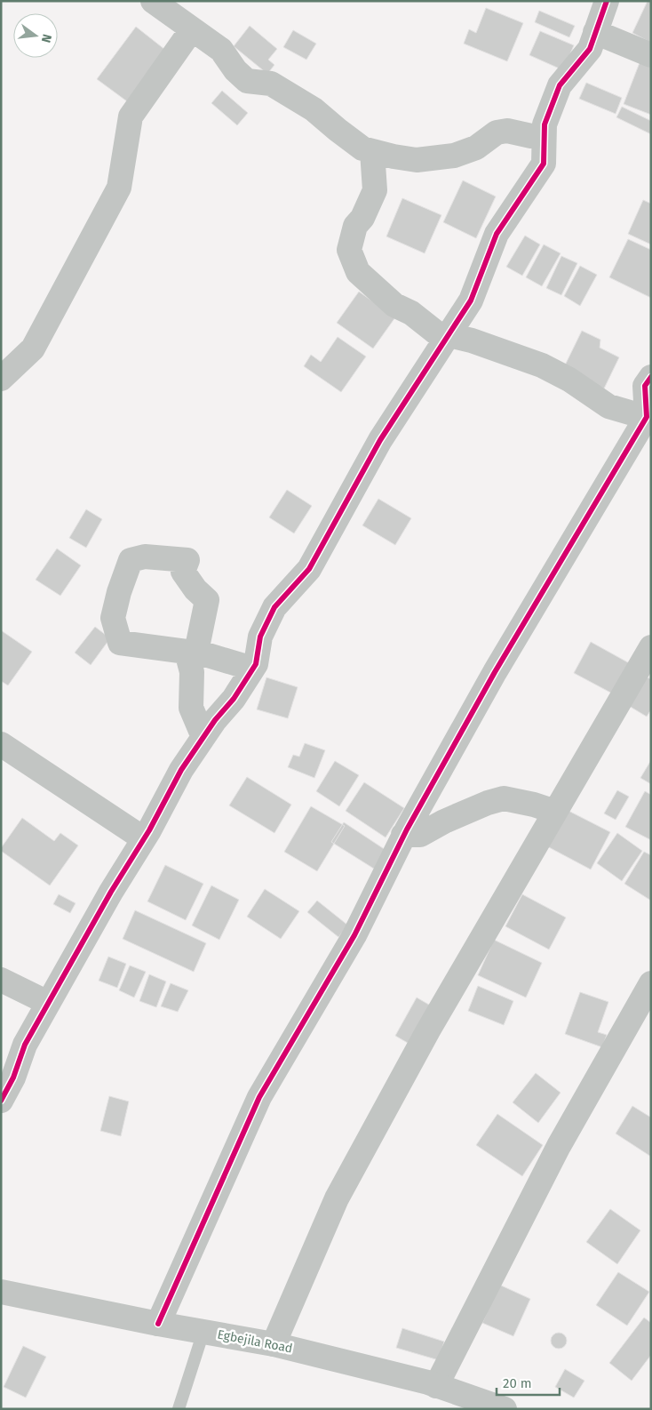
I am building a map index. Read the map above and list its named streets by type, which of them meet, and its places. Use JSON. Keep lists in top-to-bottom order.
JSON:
{
  "streets": {
    "street": ["Egbejila Road"]
  },
  "scale_bar": "20 m",
  "north": "right"
}
